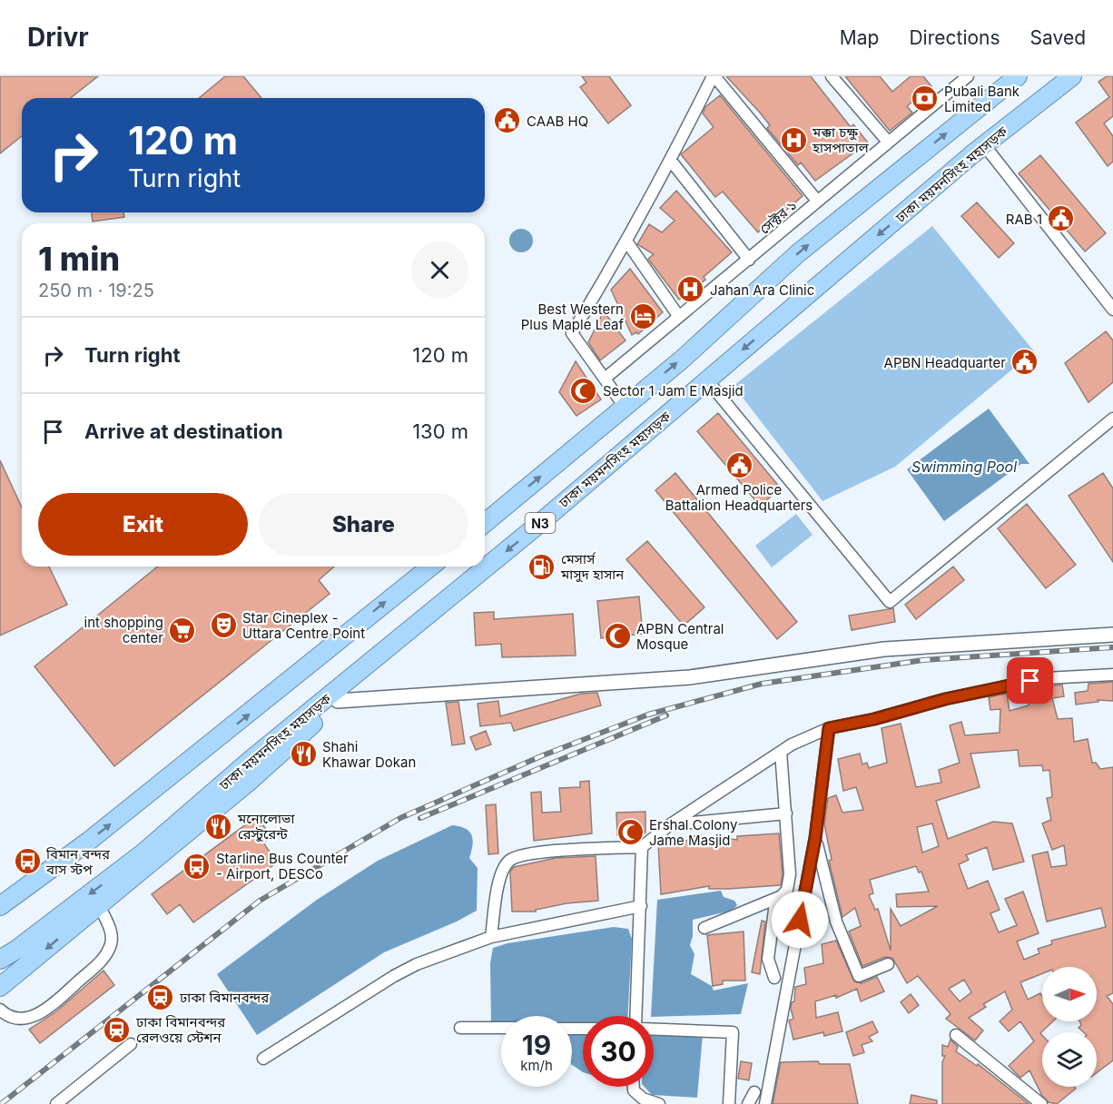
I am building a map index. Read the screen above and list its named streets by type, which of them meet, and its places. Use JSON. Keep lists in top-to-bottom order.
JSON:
{
  "streets": {
    "highway": ["ঢাকা ময়মনসিংহ মহাসড়ক", "N3"],
    "street": ["সেক্টর ১"]
  },
  "water": ["Swimming Pool"],
  "places": {
    "bank": ["Pubali Bank Limited"],
    "public building": [
      "CAAB HQ",
      "RAB 1",
      "APBN Headquarter",
      "Armed Police Battalion Headquarters"
    ],
    "hospital": ["মক্কা চক্ষু হাসপাতাল", "Jahan Ara Clinic"],
    "hotel": ["Best Western Plus Maple Leaf"],
    "mosque": ["Sector 1 Jam E Masjid", "APBN Central Mosque", "Ershal Colony Jame Masjid"],
    "fuel station": ["মেসার্স মাসুদ হাসান"],
    "theatre": ["Star Cineplex - Uttara Centre Point"],
    "supermarket": ["int shopping center"],
    "restaurant": ["Shahi Khawar Dokan", "মনোলোভা রেস্টুরেন্ট"],
    "bus stop": ["বিমান বন্দর বাস স্টপ", "Starline Bus Counter - Airport, DESCo"],
    "station": ["ঢাকা বিমানবন্দর", "ঢাকা বিমানবন্দর রেলওয়ে স্টেশন"]
  },
  "north": "right",
  "page": {
    "header": "Drivr",
    "nav": ["Map", "Directions", "Saved"],
    "turn": ["120 m", "Turn right"],
    "heading": ["1 min", "250 m · 19:25"],
    "list": [
      {
        "name": "Turn right",
        "value": "120 m"
      },
      {
        "name": "Arrive at destination",
        "value": "130 m"
      }
    ],
    "buttons": ["Exit", "Share"],
    "speed": "19 km/h",
    "limit": "30"
  }
}
